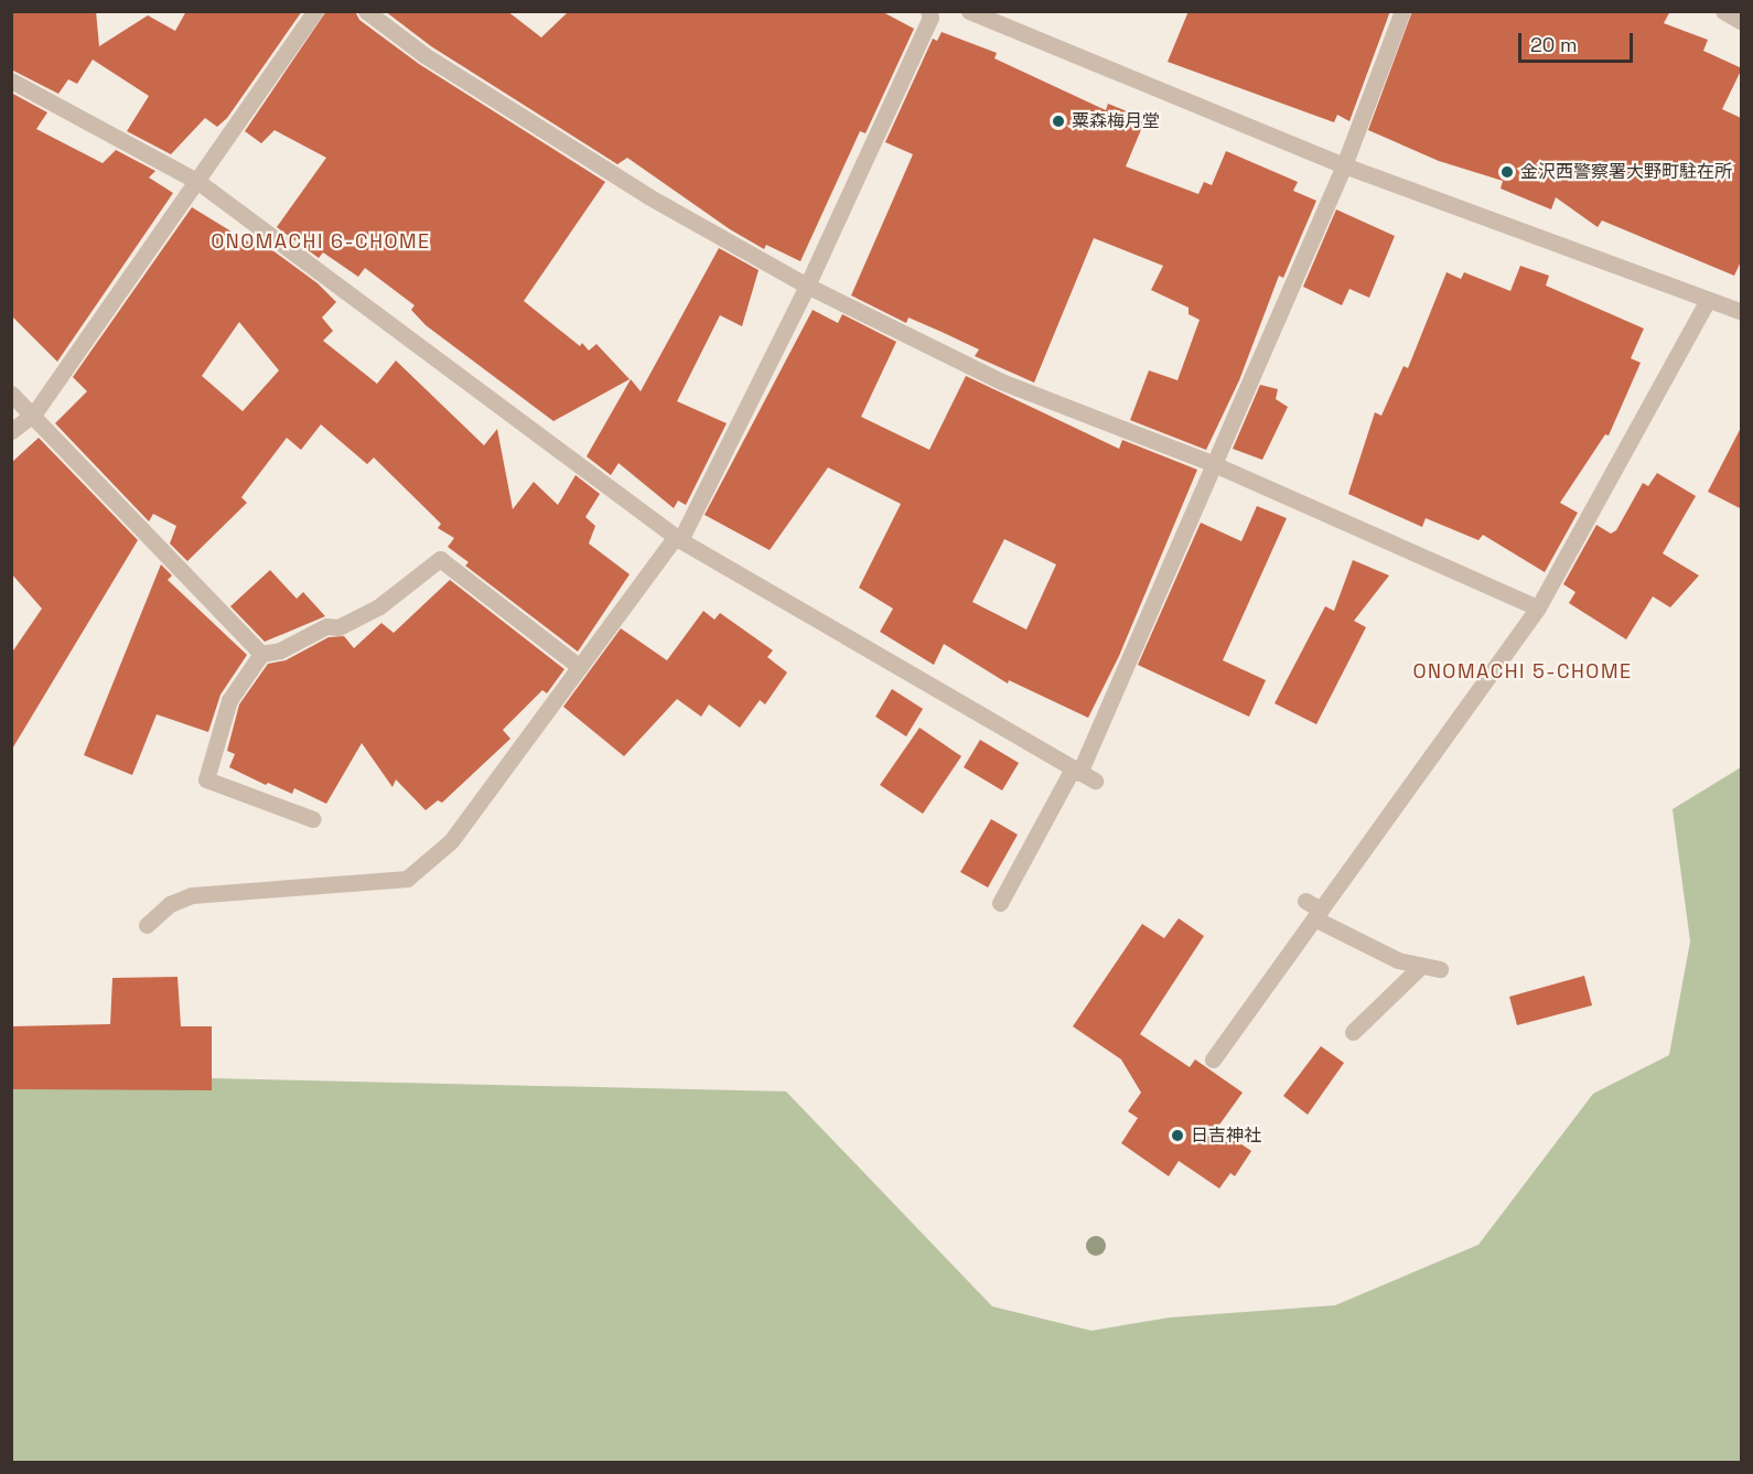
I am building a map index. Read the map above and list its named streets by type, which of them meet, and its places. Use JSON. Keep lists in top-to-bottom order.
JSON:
{
  "districts": ["ONOMACHI 6-CHOME", "ONOMACHI 5-CHOME"],
  "places": ["粟森梅月堂", "金沢西警察署大野町駐在所", "日吉神社"],
  "scale_bar": "20 m"
}
